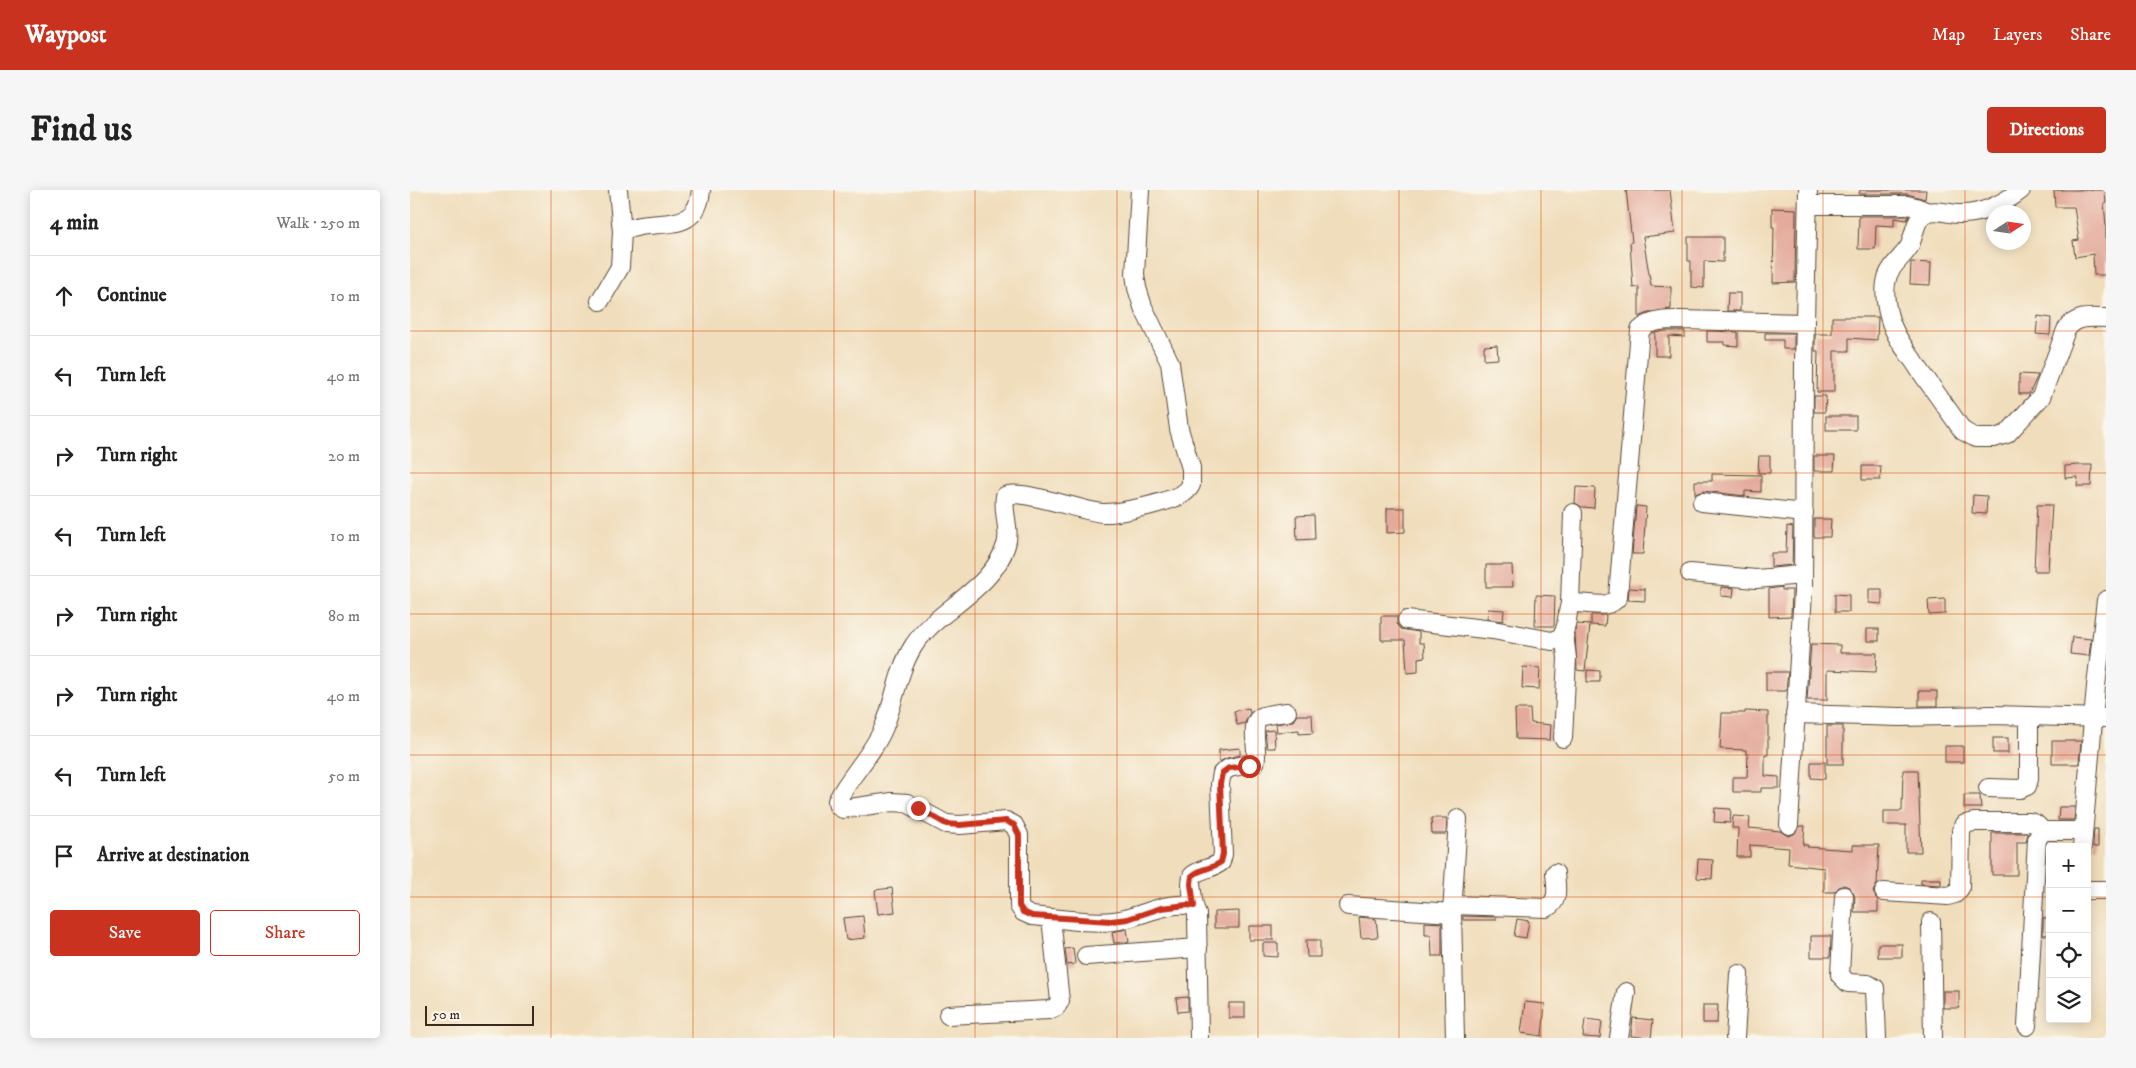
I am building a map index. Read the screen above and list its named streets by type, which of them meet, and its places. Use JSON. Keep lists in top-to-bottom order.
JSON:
{
  "scale_bar": "50 m",
  "north": "right",
  "page": {
    "header": "Waypost",
    "nav": ["Map", "Layers", "Share"],
    "buttons": [
      "Directions",
      ["Save", "Share"]
    ],
    "title": "Find us",
    "heading": ["4 min", "Walk · 250 m"],
    "list": [
      ["Continue", "10 m"],
      ["Turn left", "40 m"],
      ["Turn right", "20 m"],
      ["Turn left", "10 m"],
      ["Turn right", "80 m"],
      ["Turn right", "40 m"],
      ["Turn left", "50 m"],
      "Arrive at destination"
    ],
    "map_buttons": ["+", "−"],
    "scale": "50 m"
  }
}
